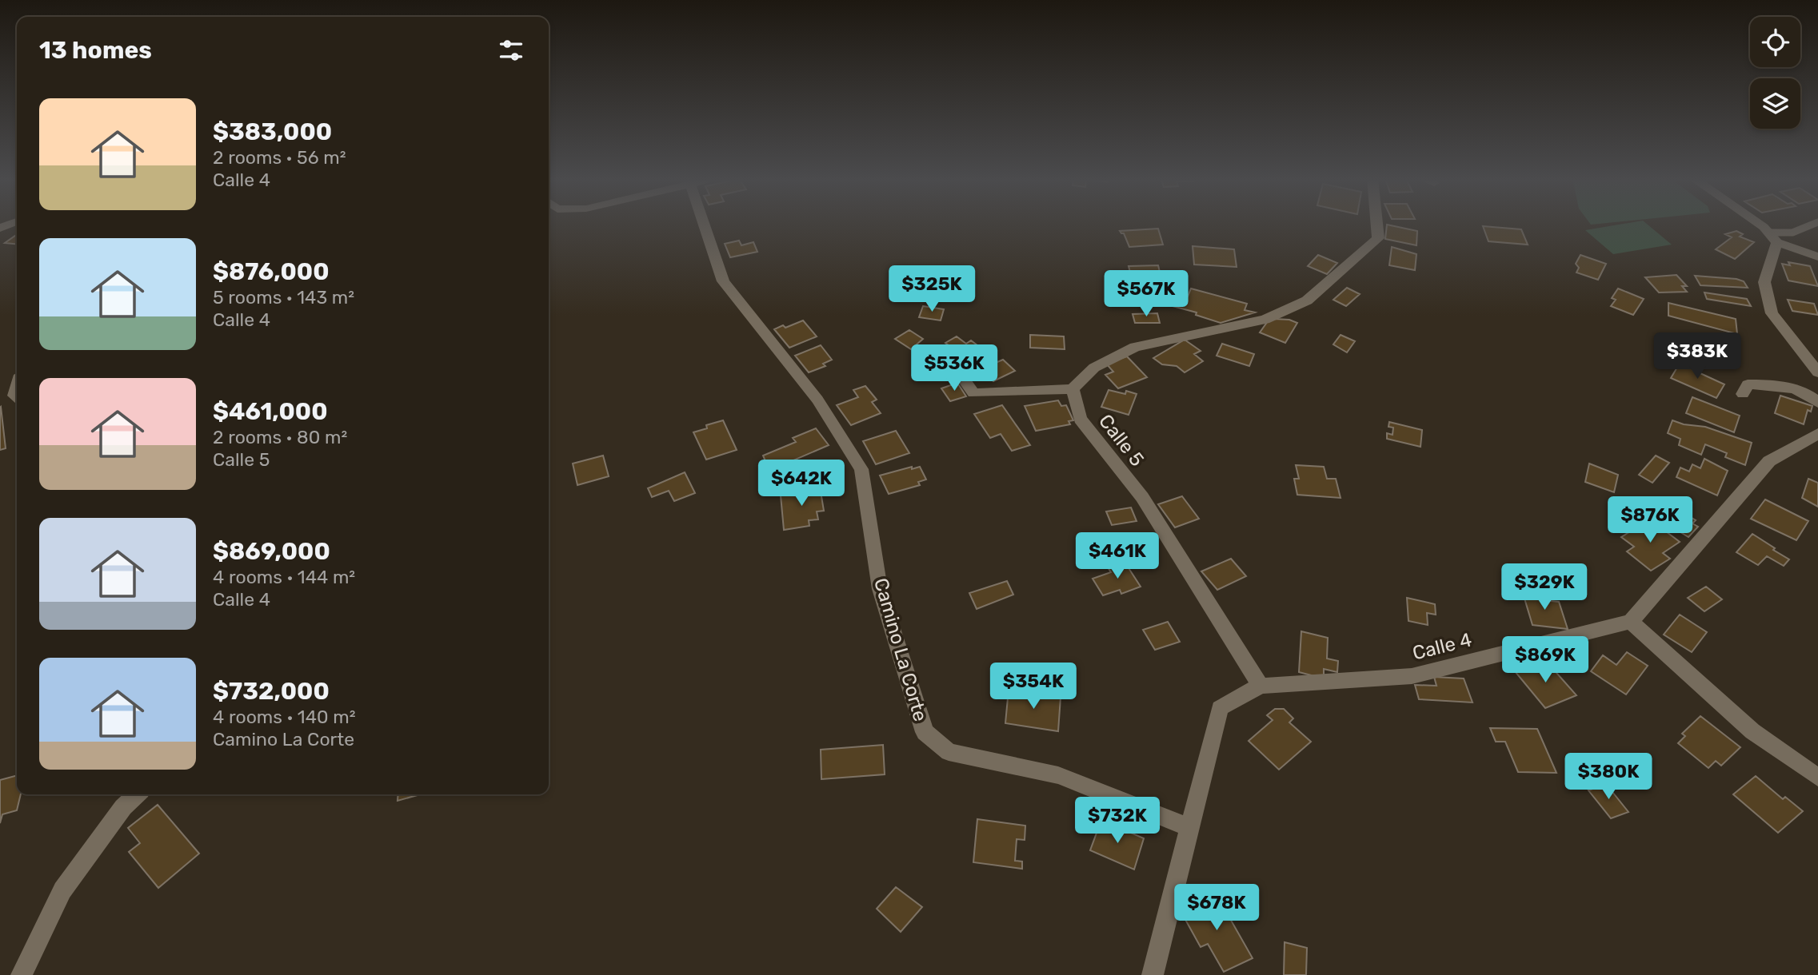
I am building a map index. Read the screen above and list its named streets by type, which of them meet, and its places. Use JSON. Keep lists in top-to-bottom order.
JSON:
{
  "streets": {
    "street": ["Calle 5", "Calle 4", "Camino La Corte"]
  },
  "crossings": [
    ["Calle 5", "Calle 4"]
  ],
  "page": {
    "heading": "13 homes",
    "list": [
      {
        "name": "$383,000",
        "note": "2 rooms · 56 m² · Calle 4"
      },
      {
        "name": "$876,000",
        "note": "5 rooms · 143 m² · Calle 4"
      },
      {
        "name": "$461,000",
        "note": "2 rooms · 80 m² · Calle 5"
      },
      {
        "name": "$869,000",
        "note": "4 rooms · 144 m² · Calle 4"
      },
      {
        "name": "$732,000",
        "note": "4 rooms · 140 m² · Camino La Corte"
      }
    ],
    "price": [
      "$325K",
      "$567K",
      "$383K",
      "$536K",
      "$642K",
      "$876K",
      "$461K",
      "$329K",
      "$869K",
      "$354K",
      "$380K",
      "$732K",
      "$678K"
    ]
  }
}
